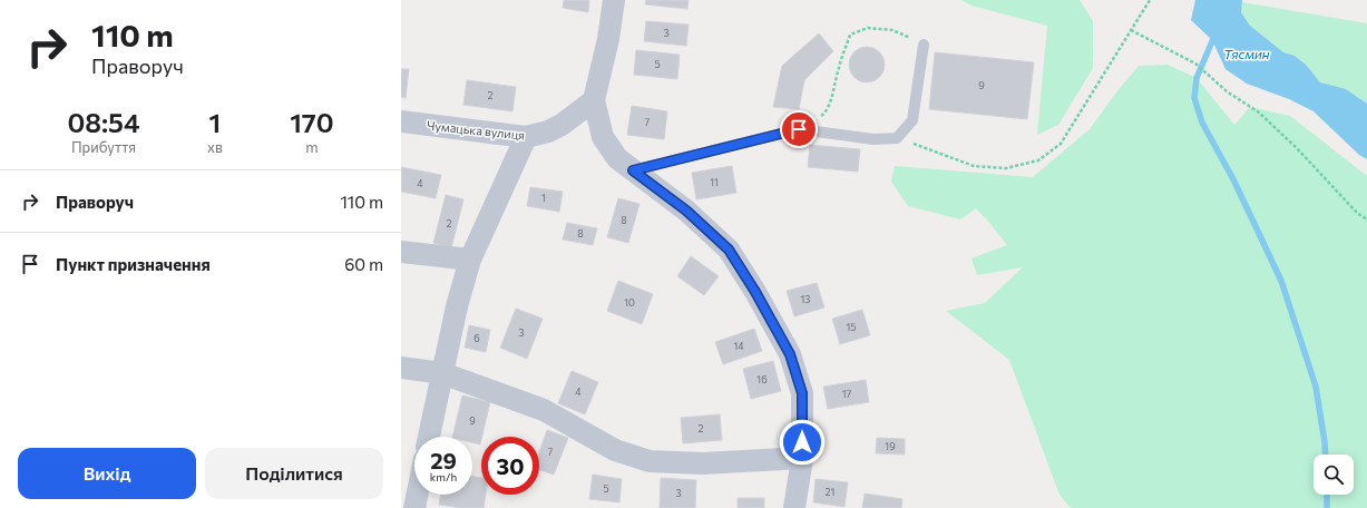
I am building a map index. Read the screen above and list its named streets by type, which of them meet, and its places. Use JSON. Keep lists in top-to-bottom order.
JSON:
{
  "streets": {
    "street": ["Чумацька вулиця"]
  },
  "water": ["Тясмин"],
  "house_numbers": [
    "3",
    "5",
    "9",
    "2",
    "7",
    "11",
    "4",
    "1",
    "8",
    "2",
    "8",
    "13",
    "10",
    "15",
    "3",
    "6",
    "14",
    "16",
    "4",
    "17",
    "9",
    "2",
    "19",
    "7",
    "5",
    "21",
    "3"
  ],
  "page": {
    "turn": ["110 m", "Праворуч"],
    "eta": [
      "08:54",
      "Прибуття",
      "1",
      "хв",
      "170",
      "m"
    ],
    "list": [
      {
        "name": "Праворуч",
        "value": "110 m"
      },
      {
        "name": "Пункт призначення",
        "value": "60 m"
      }
    ],
    "speed": "29 km/h",
    "limit": "30",
    "buttons": ["Вихід", "Поділитися"]
  }
}
